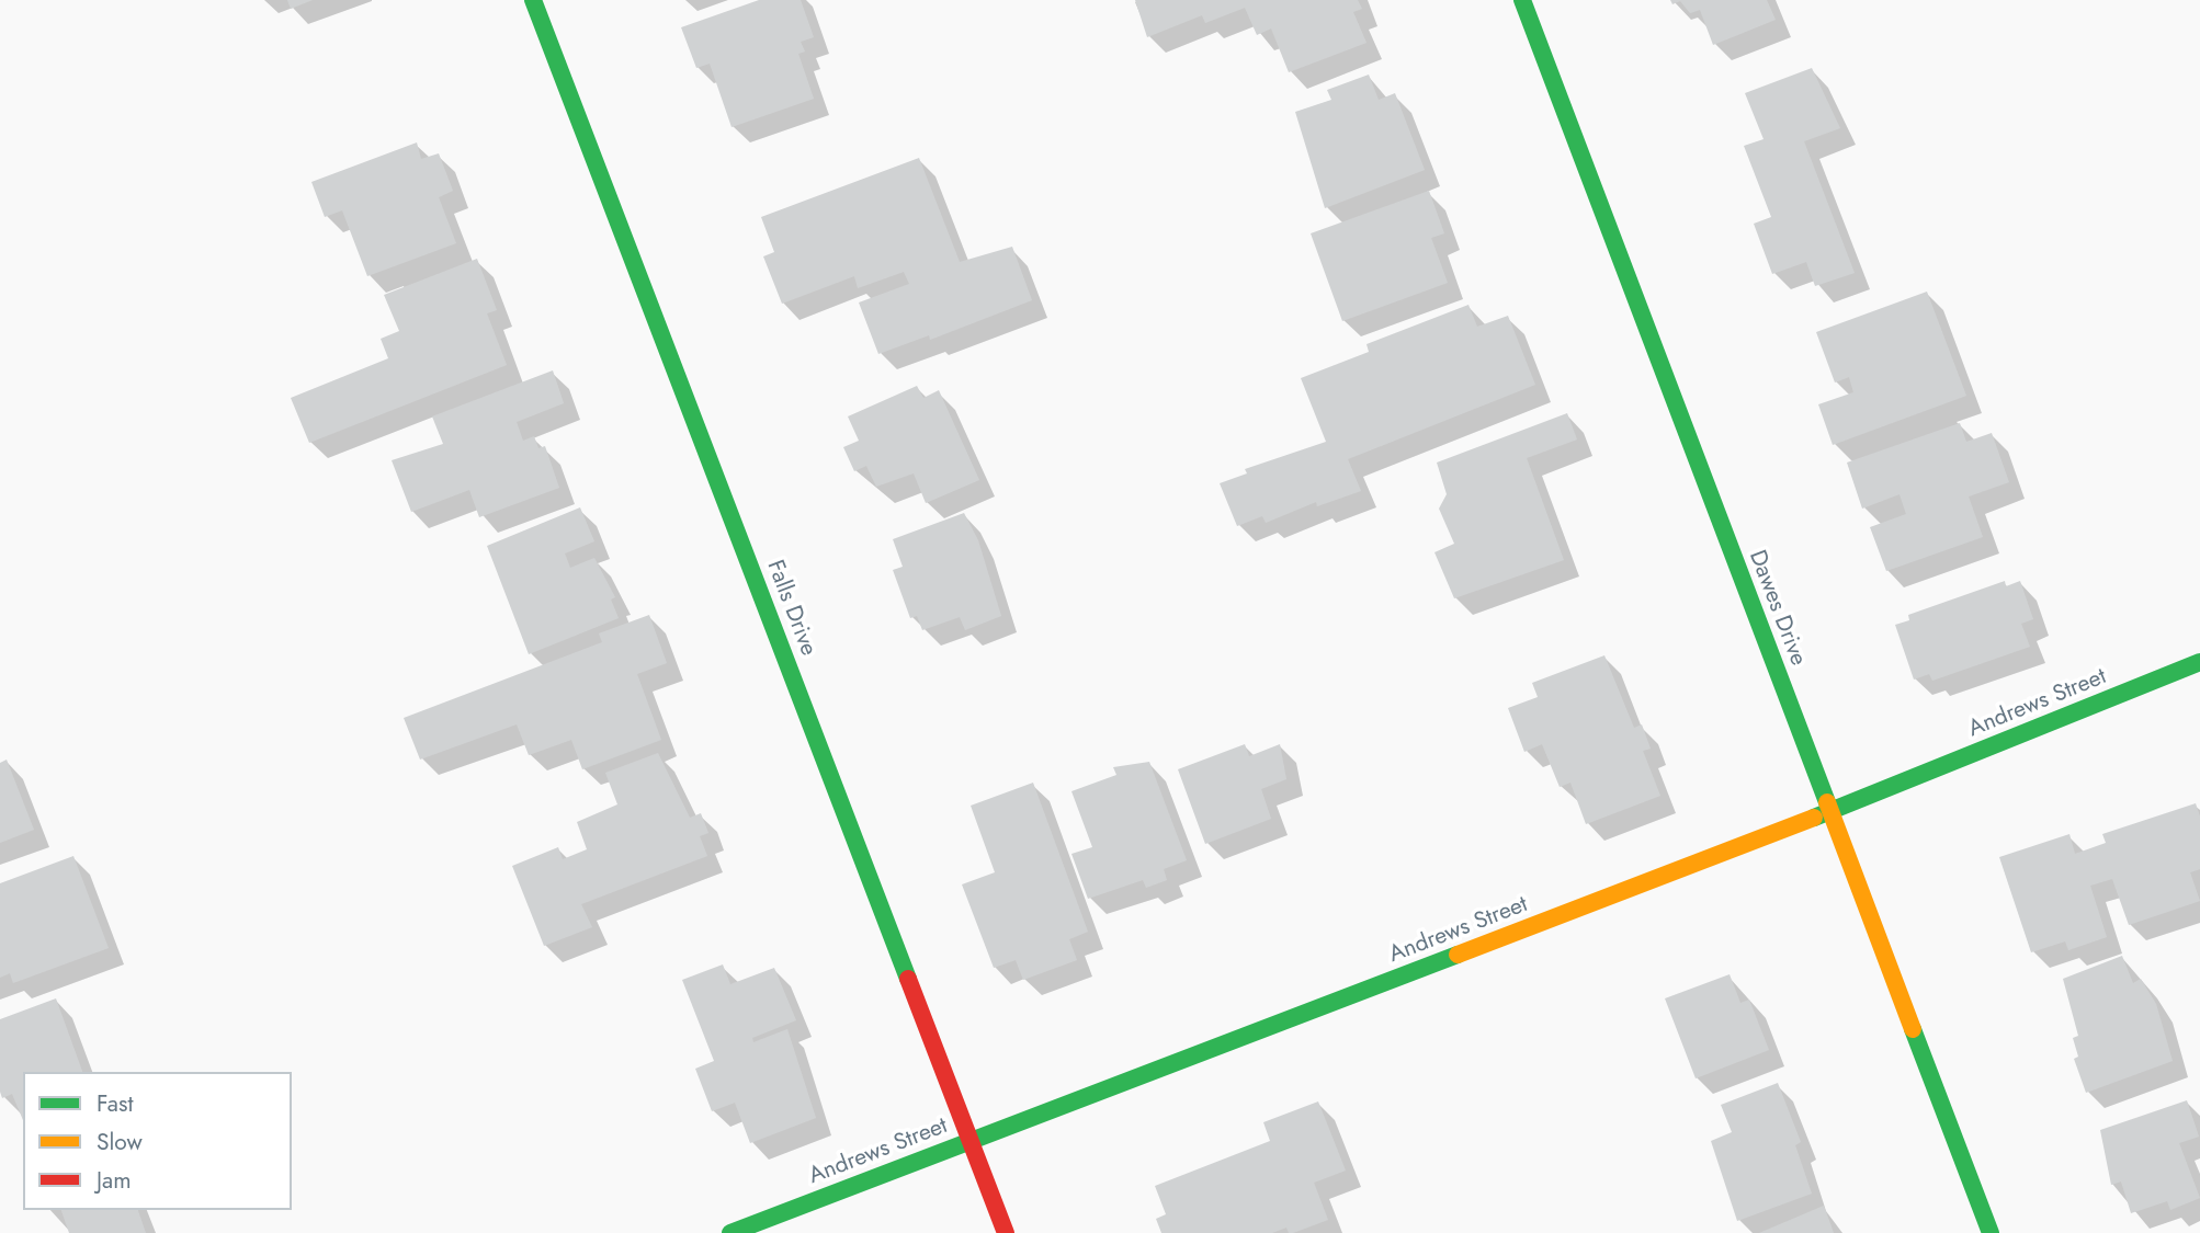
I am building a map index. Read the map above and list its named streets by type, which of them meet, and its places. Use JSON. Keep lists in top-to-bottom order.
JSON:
{
  "streets": {
    "street": ["Falls Drive", "Dawes Drive", "Andrews Street"]
  },
  "crossings": [
    ["Falls Drive", "Andrews Street"],
    ["Dawes Drive", "Andrews Street"]
  ],
  "legend": ["Fast", "Slow", "Jam"]
}
